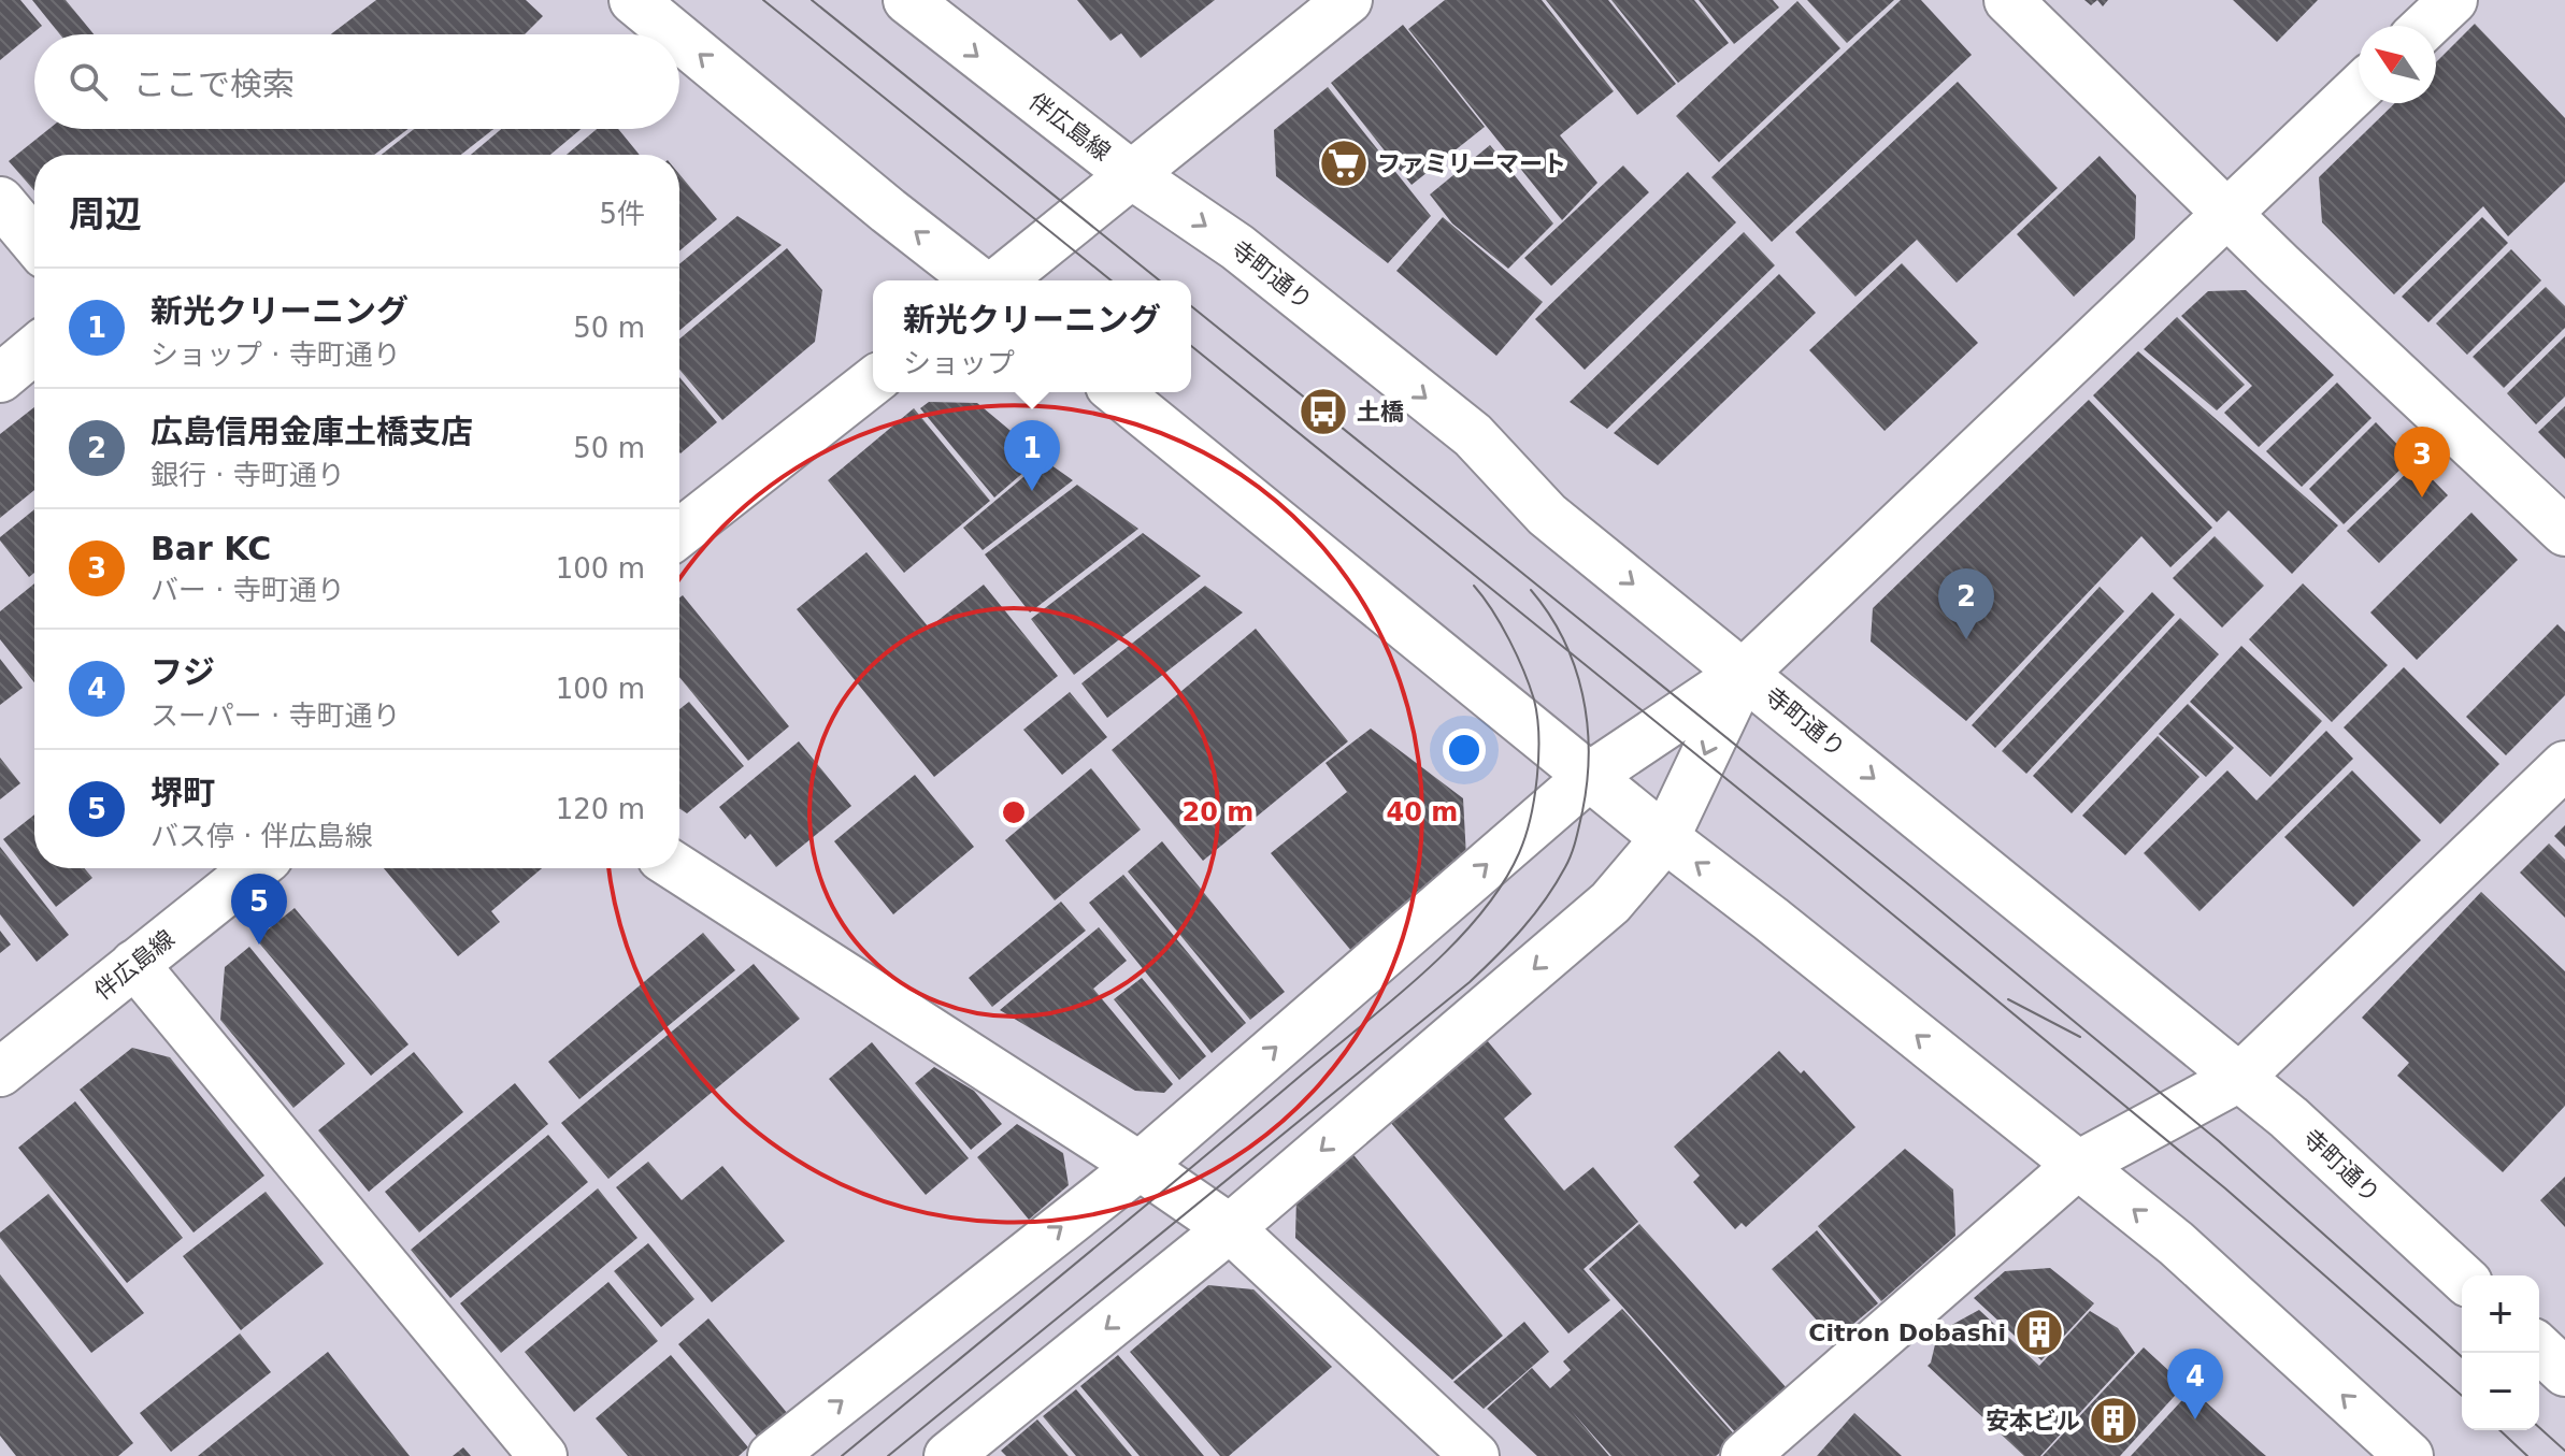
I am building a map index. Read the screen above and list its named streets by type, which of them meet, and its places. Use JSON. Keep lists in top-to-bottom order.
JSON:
{
  "streets": {
    "street": ["伴広島線", "寺町通り"]
  },
  "crossings": [
    ["伴広島線", "寺町通り"]
  ],
  "places": {
    "supermarket": ["ファミリーマート"],
    "bus stop": ["土橋"],
    "building": ["Citron Dobashi", "安本ビル"]
  },
  "north": "top left",
  "page": {
    "search": "ここで検索",
    "heading": ["周辺", "5件"],
    "list": [
      {
        "mark": "1",
        "name": "新光クリーニング",
        "note": "ショップ · 寺町通り",
        "value": "50 m"
      },
      {
        "mark": "2",
        "name": "広島信用金庫土橋支店",
        "note": "銀行 · 寺町通り",
        "value": "50 m"
      },
      {
        "mark": "3",
        "name": "Bar KC",
        "note": "バー · 寺町通り",
        "value": "100 m"
      },
      {
        "mark": "4",
        "name": "フジ",
        "note": "スーパー · 寺町通り",
        "value": "100 m"
      },
      {
        "mark": "5",
        "name": "堺町",
        "note": "バス停 · 伴広島線",
        "value": "120 m"
      }
    ],
    "popup": ["新光クリーニング", "ショップ"],
    "pins": [
      "1",
      "3",
      "2",
      "5",
      "4"
    ],
    "map_buttons": ["+", "−"]
  },
  "rings": ["20 m", "40 m"]
}
